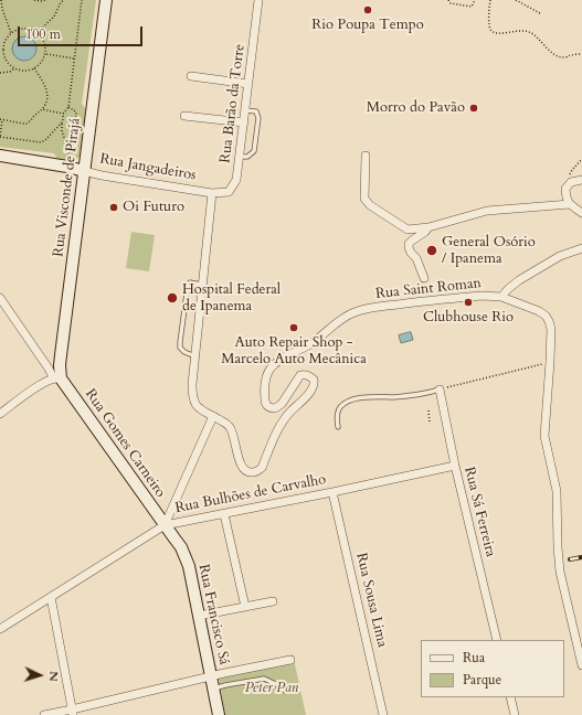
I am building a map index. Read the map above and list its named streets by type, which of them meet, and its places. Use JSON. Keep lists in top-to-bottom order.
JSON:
{
  "streets": {
    "main road": [
      "Rua Jangadeiros",
      "Rua Visconde de Pirajá",
      "Rua Gomes Carneiro",
      "Rua Francisco Sá"
    ],
    "street": [
      "Rua Barão da Torre",
      "Rua Saint Roman",
      "Rua Bulhões de Carvalho",
      "Rua Sá Ferreira",
      "Rua Sousa Lima"
    ]
  },
  "crossings": [
    ["Rua Barão da Torre", "Rua Jangadeiros"],
    ["Rua Jangadeiros", "Rua Visconde de Pirajá"],
    ["Rua Visconde de Pirajá", "Rua Gomes Carneiro"],
    ["Rua Gomes Carneiro", "Rua Bulhões de Carvalho"],
    ["Rua Gomes Carneiro", "Rua Francisco Sá"],
    ["Rua Bulhões de Carvalho", "Rua Sá Ferreira"],
    ["Rua Bulhões de Carvalho", "Rua Sousa Lima"],
    ["Rua Bulhões de Carvalho", "Rua Francisco Sá"]
  ],
  "parks": ["Peter Pan"],
  "places": [
    "Rio Poupa Tempo",
    "Morro do Pavão",
    "Oi Futuro",
    "General Osório / Ipanema",
    "Hospital Federal de Ipanema",
    "Clubhouse Rio",
    "Auto Repair Shop - Marcelo Auto Mecânica"
  ],
  "legend": ["Rua", "Parque"],
  "scale_bar": "100 m",
  "north": "right"
}
